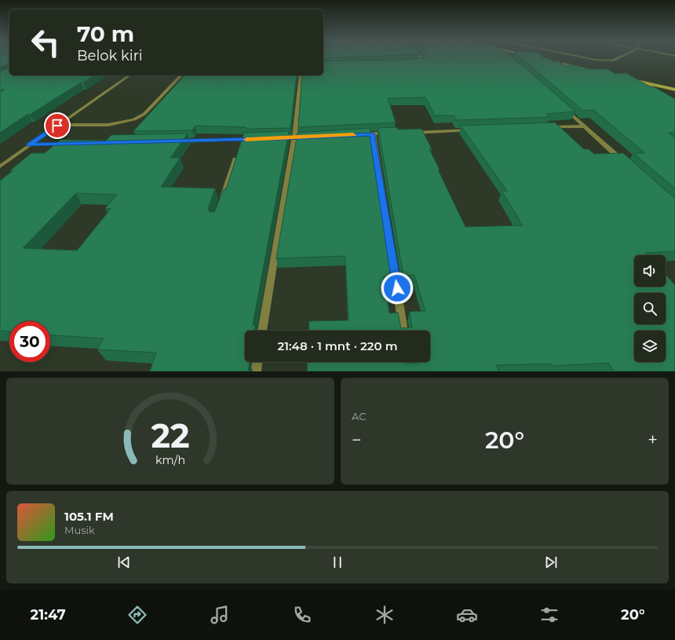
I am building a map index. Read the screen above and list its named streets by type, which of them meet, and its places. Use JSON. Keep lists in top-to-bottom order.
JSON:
{
  "page": {
    "turn": ["70 m", "Belok kiri"],
    "limit": "30",
    "trip": "21:48 · 1 mnt · 220 m",
    "tile": "AC",
    "heat": ["−", "20°", "+"],
    "song": ["105.1 FM", "Musik"],
    "tabs": ["21:47", "20°"],
    "gauge": ["22", "km/h"]
  }
}
